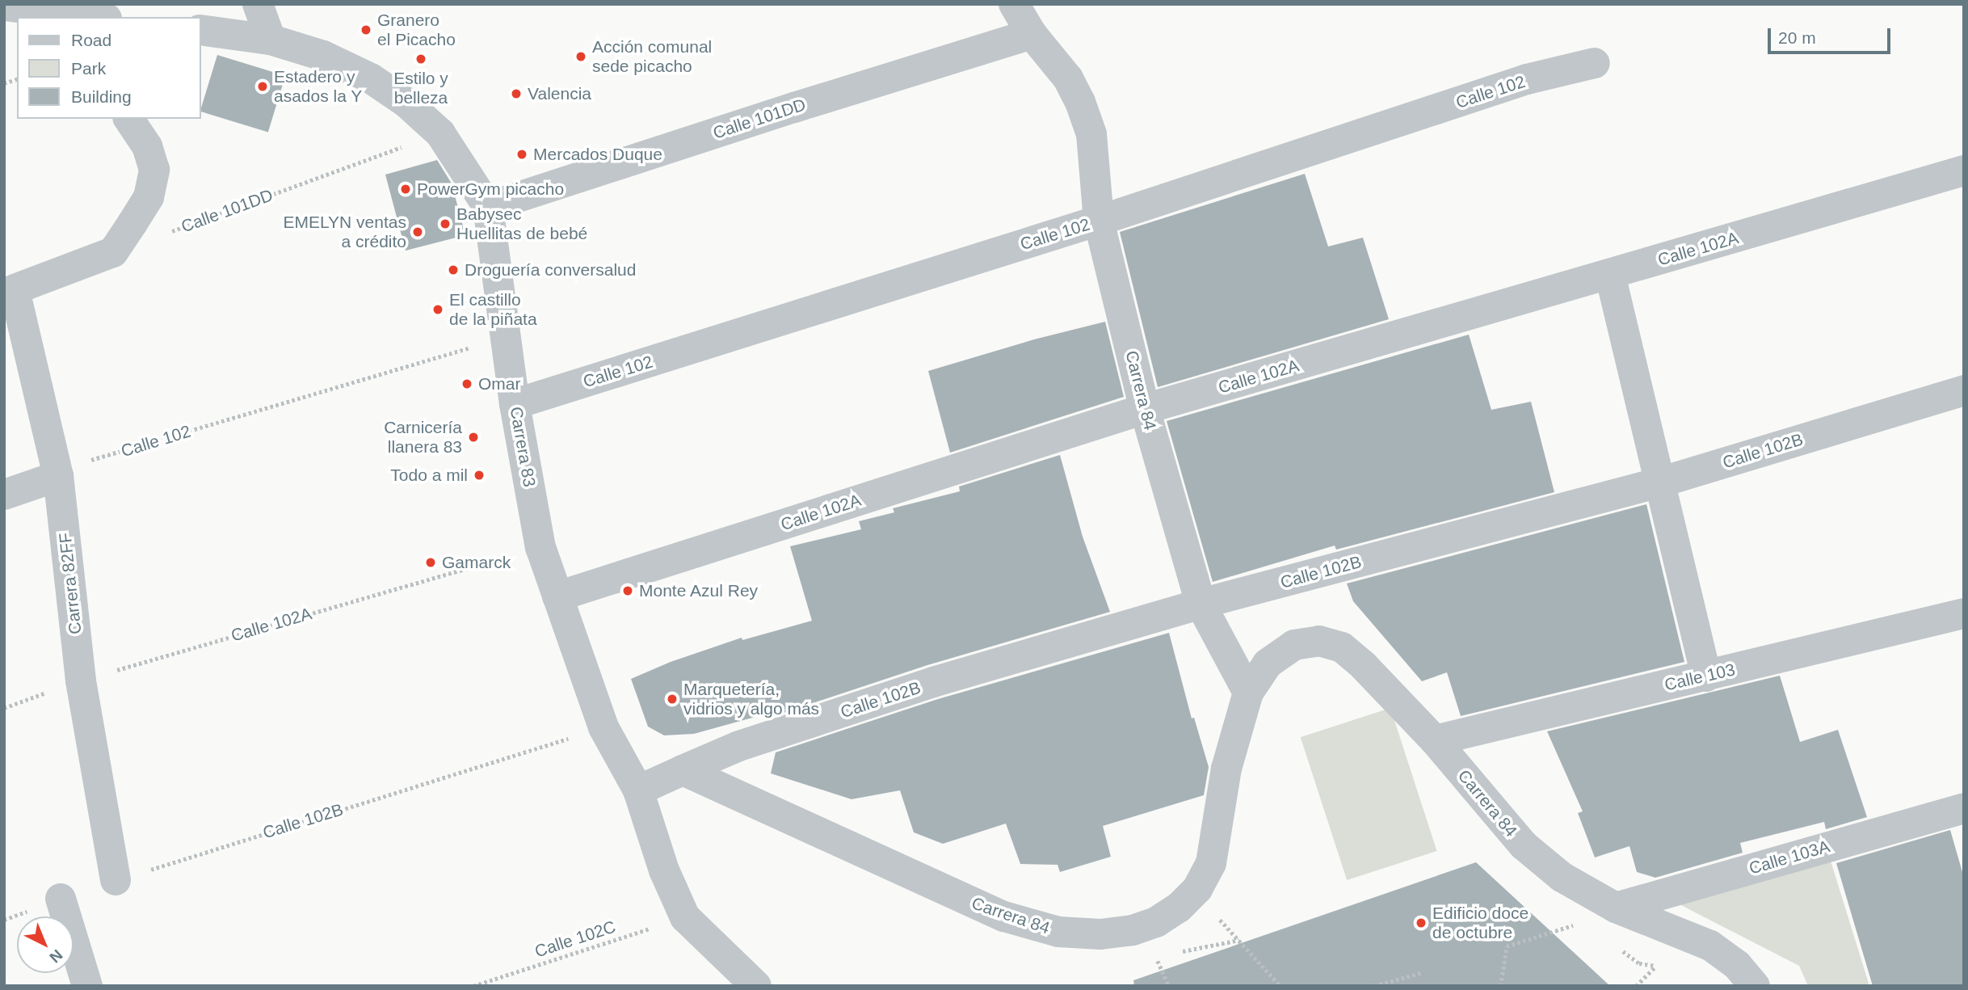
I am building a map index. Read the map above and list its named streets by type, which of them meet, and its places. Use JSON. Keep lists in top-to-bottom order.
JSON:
{
  "streets": {
    "street": [
      "Calle 102",
      "Calle 101DD",
      "Calle 102A",
      "Carrera 84",
      "Carrera 83",
      "Calle 102B",
      "Carrera 82FF",
      "Calle 103",
      "Calle 103A"
    ],
    "path": ["Calle 102C"]
  },
  "crossings": [
    ["Calle 102", "Carrera 84"],
    ["Calle 102", "Carrera 83"],
    ["Calle 102", "Carrera 82FF"],
    ["Calle 101DD", "Carrera 84"],
    ["Calle 101DD", "Carrera 83"],
    ["Calle 102A", "Carrera 84"],
    ["Calle 102A", "Carrera 83"],
    ["Calle 102A", "Carrera 82FF"],
    ["Carrera 84", "Calle 102B"],
    ["Carrera 84", "Calle 103"],
    ["Carrera 84", "Calle 103A"],
    ["Carrera 83", "Calle 102B"],
    ["Carrera 83", "Calle 102C"],
    ["Calle 102B", "Carrera 82FF"]
  ],
  "places": [
    "Granero el Picacho",
    "Acción comunal sede picacho",
    "Estilo y belleza",
    "Estadero y asados la Y",
    "Valencia",
    "Mercados Duque",
    "PowerGym picacho",
    "Babysec Huellitas de bebé",
    "EMELYN ventas a crédito",
    "Droguería conversalud",
    "El castillo de la piñata",
    "Omar",
    "Carnicería llanera 83",
    "Todo a mil",
    "Gamarck",
    "Monte Azul Rey",
    "Marquetería, vidrios y algo más",
    "Edificio doce de octubre"
  ],
  "legend": ["Road", "Park", "Building"],
  "scale_bar": "20 m",
  "north": "bottom right"
}
